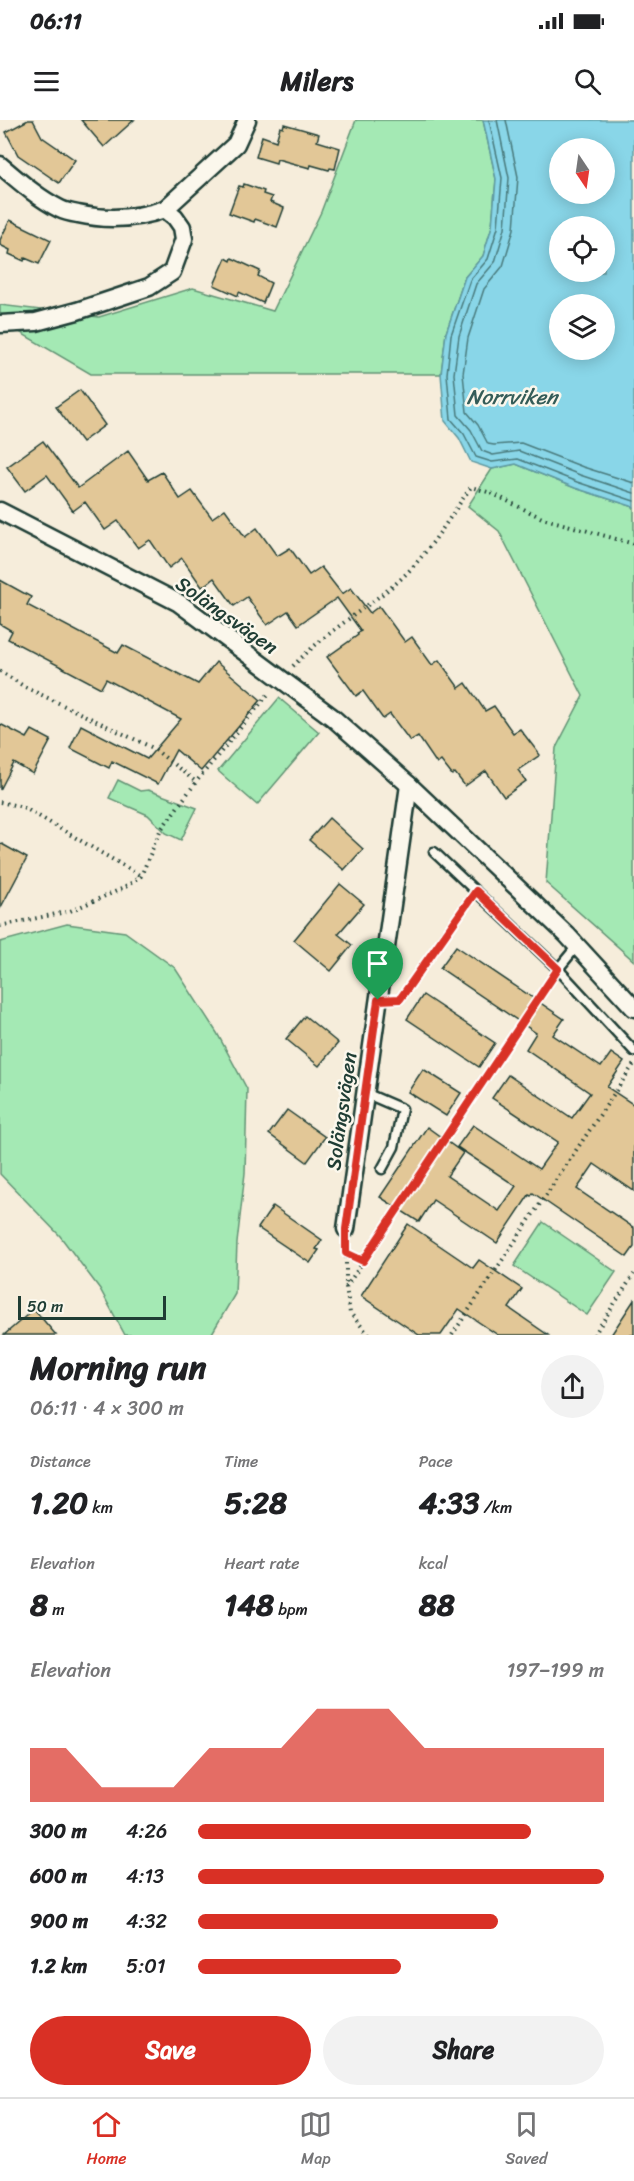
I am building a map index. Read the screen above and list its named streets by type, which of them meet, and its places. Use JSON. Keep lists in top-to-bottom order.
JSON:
{
  "streets": {
    "street": ["Solängsvägen"]
  },
  "water": ["Norrviken"],
  "scale_bar": "50 m",
  "north": "bottom",
  "page": {
    "status": "06:11",
    "header": "Milers",
    "scale": "50 m",
    "heading": ["Morning run", "06:11 · 4 × 300 m"],
    "stats": [
      ["Distance", "1.20 km"],
      ["Time", "5:28"],
      ["Pace", "4:33 /km"],
      ["Elevation", "8 m"],
      ["Heart rate", "148 bpm"],
      ["kcal", "88"]
    ],
    "chart": ["Elevation", "197–199 m"],
    "list": [
      {
        "name": "300 m",
        "note": "4:26"
      },
      {
        "name": "600 m",
        "note": "4:13"
      },
      {
        "name": "900 m",
        "note": "4:32"
      },
      {
        "name": "1.2 km",
        "note": "5:01"
      }
    ],
    "buttons": ["Save", "Share"],
    "tabs": ["Home", "Map", "Saved"]
  }
}
